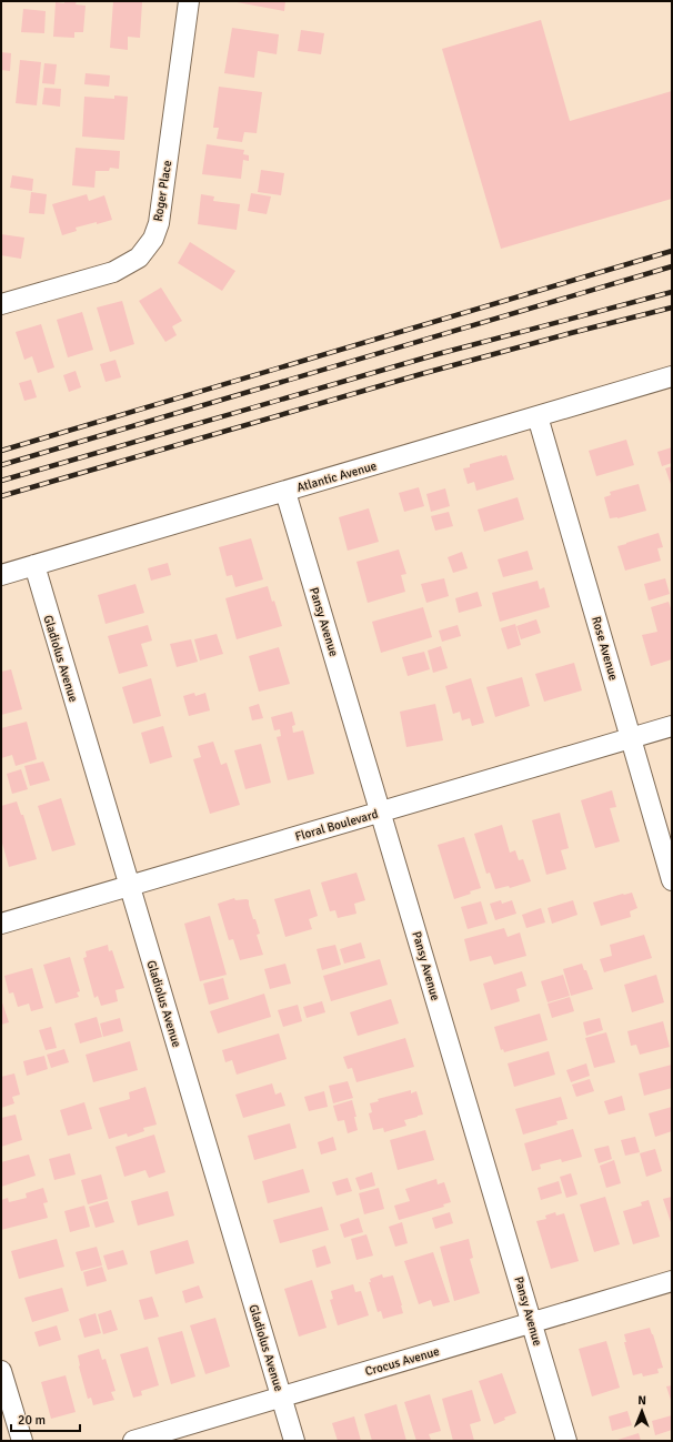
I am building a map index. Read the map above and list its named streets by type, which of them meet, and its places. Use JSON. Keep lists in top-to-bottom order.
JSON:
{
  "streets": {
    "street": [
      "Roger Place",
      "Atlantic Avenue",
      "Pansy Avenue",
      "Rose Avenue",
      "Gladiolus Avenue",
      "Floral Boulevard",
      "Crocus Avenue"
    ]
  },
  "crossings": [
    ["Atlantic Avenue", "Pansy Avenue"],
    ["Atlantic Avenue", "Rose Avenue"],
    ["Atlantic Avenue", "Gladiolus Avenue"],
    ["Pansy Avenue", "Floral Boulevard"],
    ["Pansy Avenue", "Crocus Avenue"],
    ["Rose Avenue", "Floral Boulevard"],
    ["Gladiolus Avenue", "Floral Boulevard"],
    ["Gladiolus Avenue", "Crocus Avenue"]
  ],
  "scale_bar": "20 m",
  "north": "top"
}
